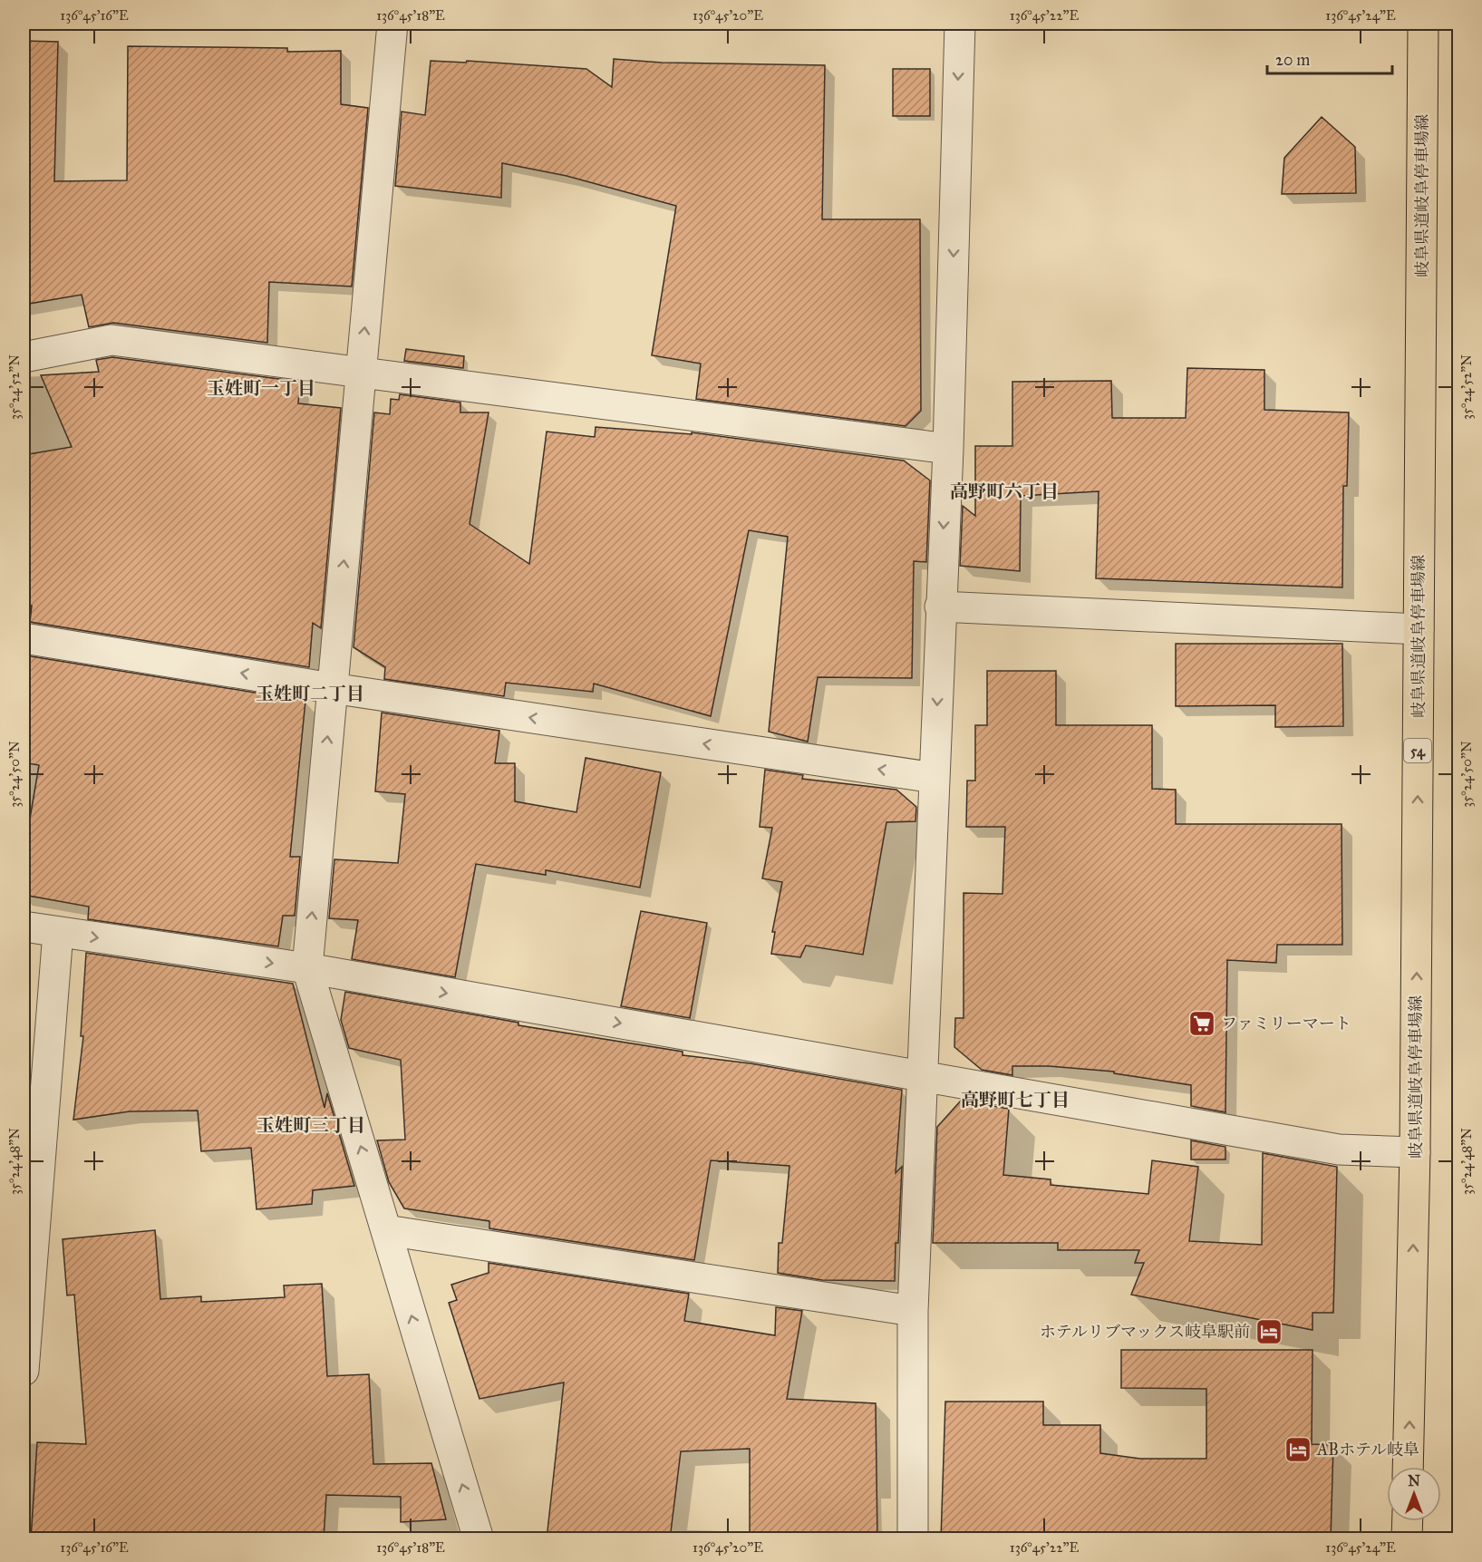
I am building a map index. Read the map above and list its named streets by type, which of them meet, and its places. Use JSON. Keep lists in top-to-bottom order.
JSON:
{
  "streets": {
    "main road": ["岐阜県道岐阜停車場線", "54"]
  },
  "one_way": ["岐阜県道岐阜停車場線"],
  "districts": [
    "玉姓町一丁目",
    "高野町六丁目",
    "玉姓町二丁目",
    "高野町七丁目",
    "玉姓町三丁目"
  ],
  "places": {
    "supermarket": ["ファミリーマート"],
    "hotel": ["ホテルリブマックス岐阜駅前", "ABホテル岐阜"]
  },
  "scale_bar": "20 m",
  "north": "top",
  "coordinates": [
    "136°45'16\"E",
    "136°45'18\"E",
    "136°45'20\"E",
    "136°45'22\"E",
    "136°45'24\"E",
    "35°24'52\"N",
    "35°24'50\"N",
    "35°24'48\"N"
  ]
}
